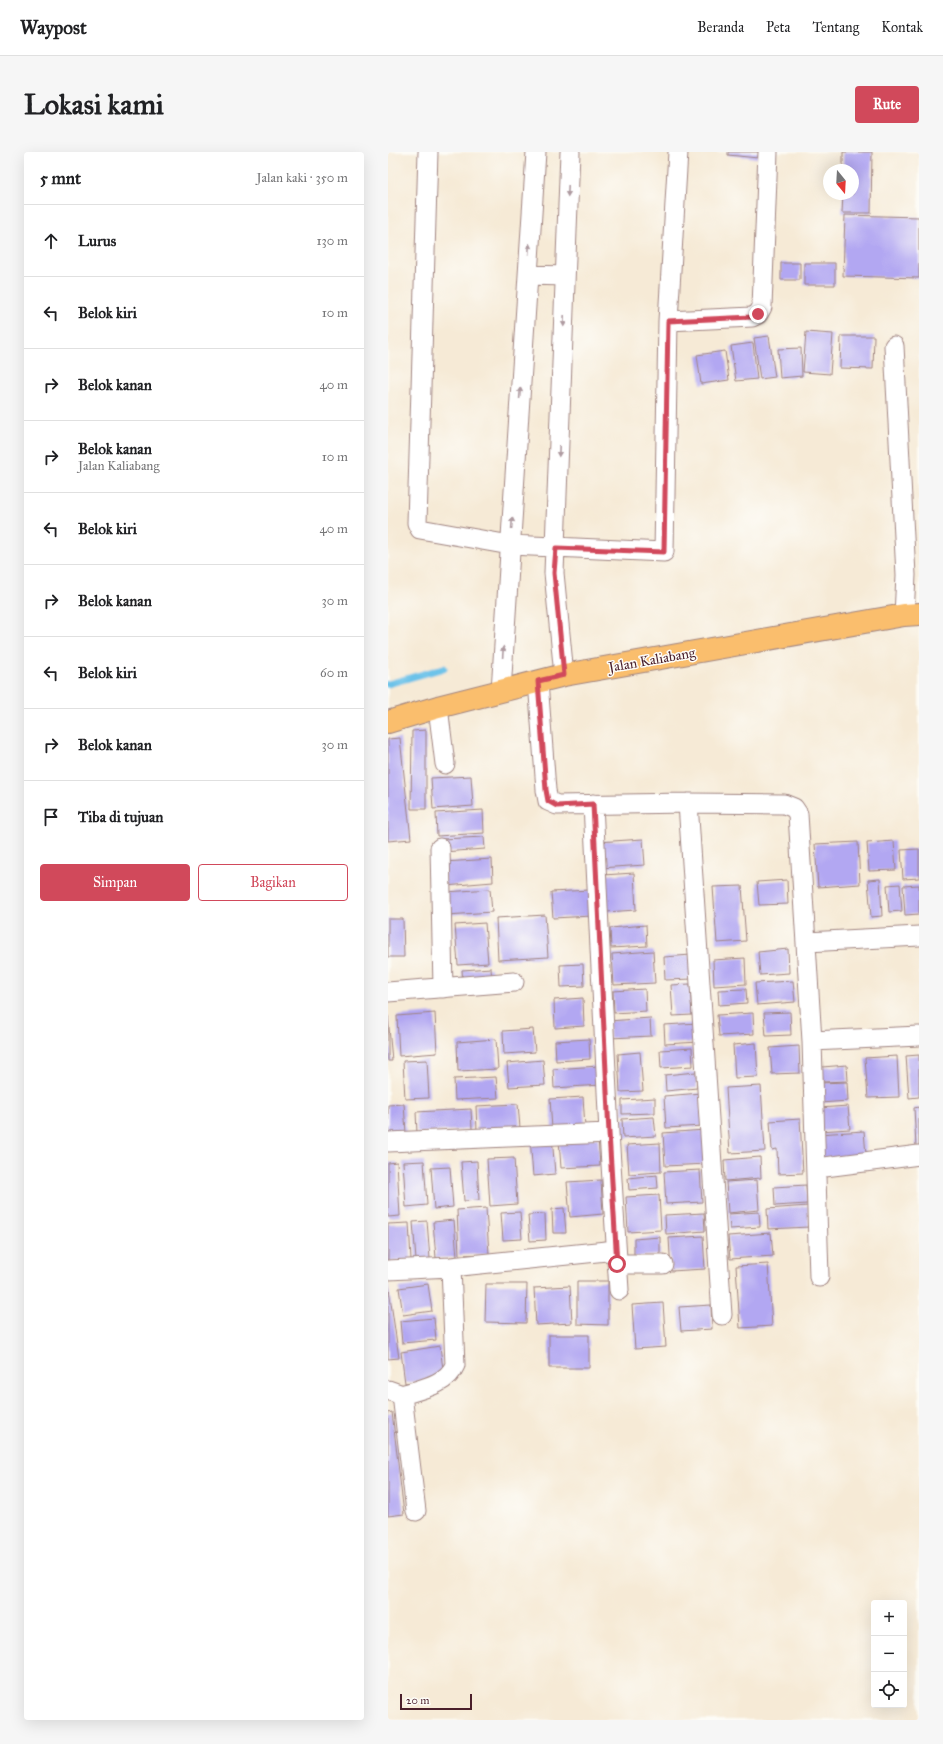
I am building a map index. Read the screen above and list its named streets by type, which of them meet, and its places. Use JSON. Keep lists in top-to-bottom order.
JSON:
{
  "streets": {
    "main road": ["Jalan Kaliabang"]
  },
  "scale_bar": "20 m",
  "north": "bottom",
  "page": {
    "header": "Waypost",
    "nav": [
      "Beranda",
      "Peta",
      "Tentang",
      "Kontak"
    ],
    "buttons": [
      "Rute",
      ["Simpan", "Bagikan"]
    ],
    "title": "Lokasi kami",
    "heading": ["5 mnt", "Jalan kaki · 350 m"],
    "list": [
      ["Lurus", "130 m"],
      ["Belok kiri", "10 m"],
      ["Belok kanan", "40 m"],
      ["Belok kanan", "Jalan Kaliabang", "10 m"],
      ["Belok kiri", "40 m"],
      ["Belok kanan", "30 m"],
      ["Belok kiri", "60 m"],
      ["Belok kanan", "30 m"],
      "Tiba di tujuan"
    ],
    "map_buttons": ["+", "−"],
    "scale": "20 m"
  }
}
